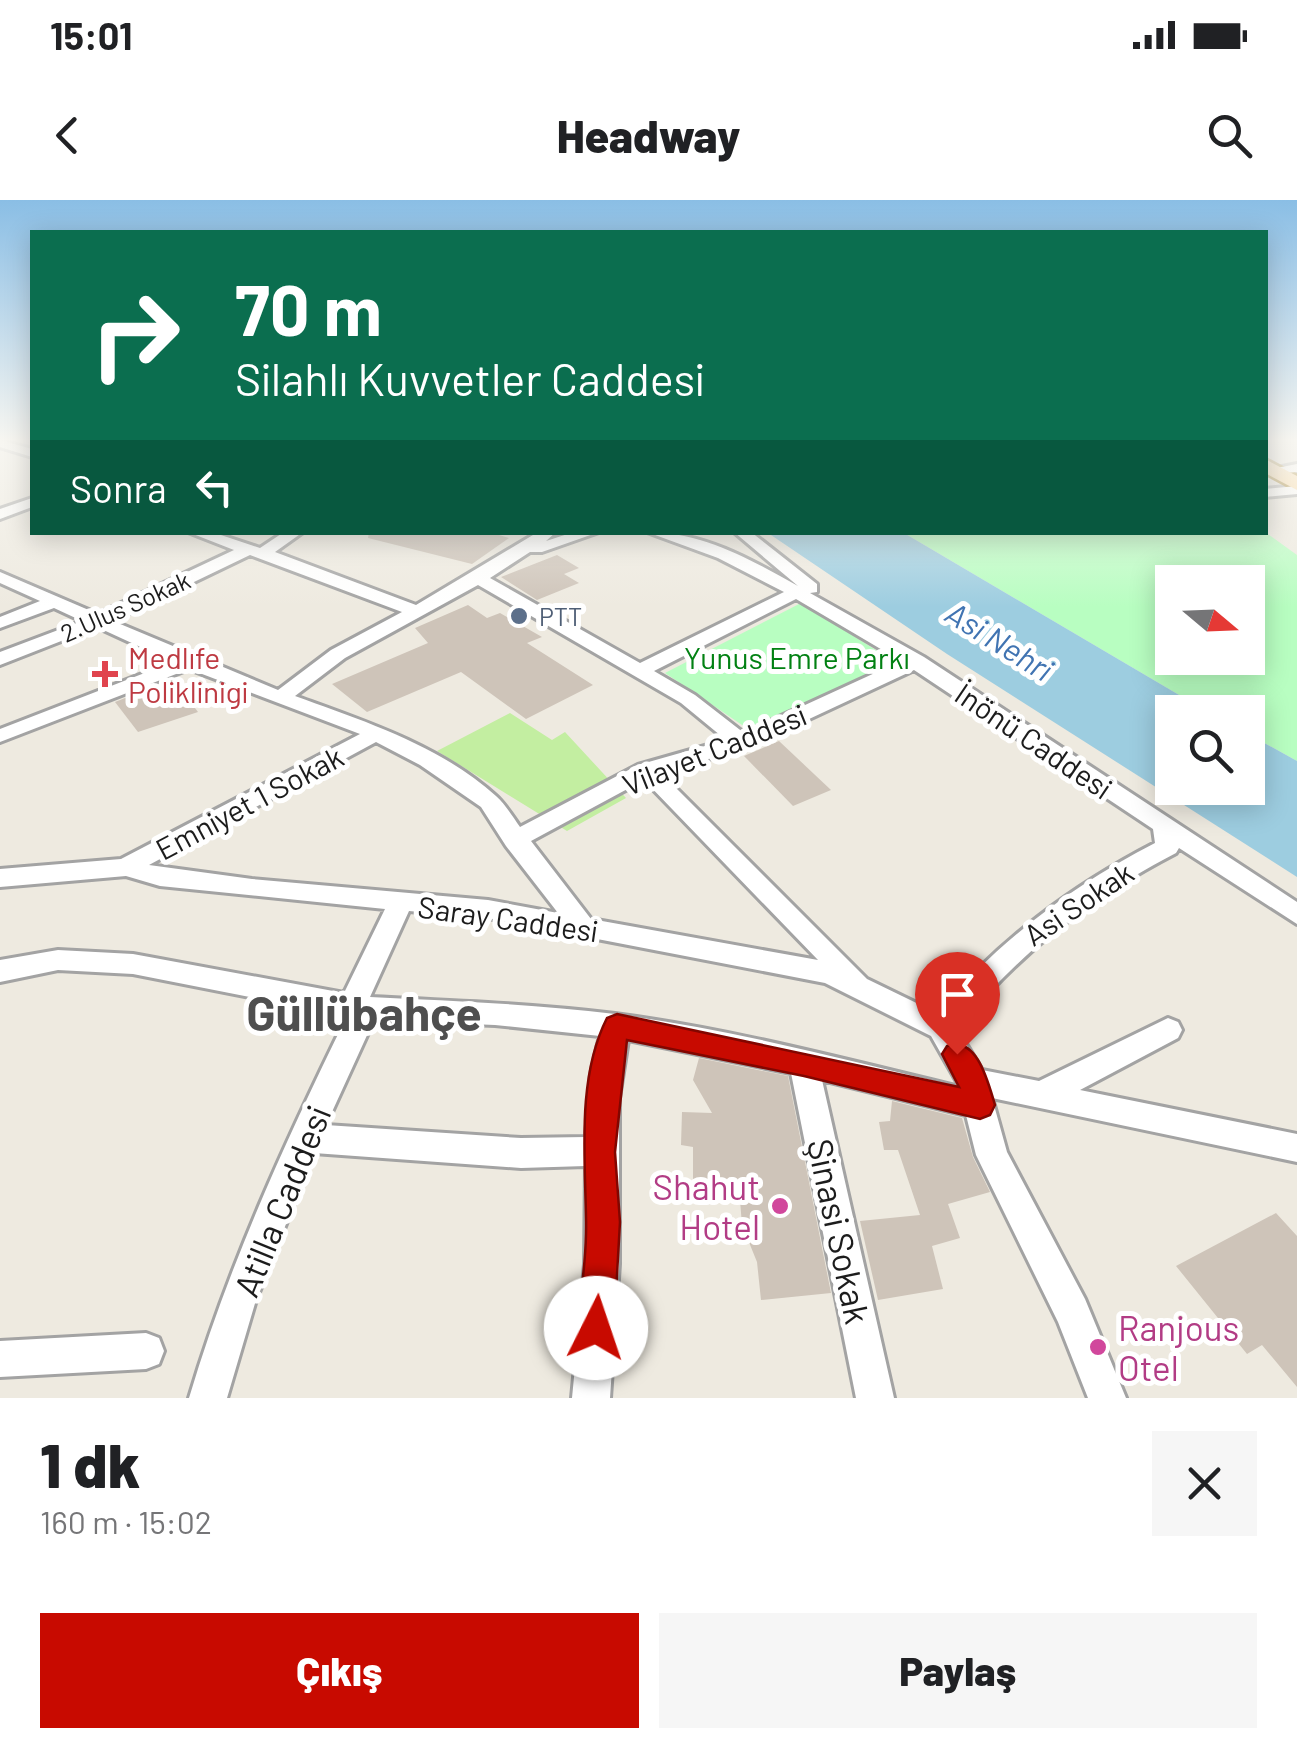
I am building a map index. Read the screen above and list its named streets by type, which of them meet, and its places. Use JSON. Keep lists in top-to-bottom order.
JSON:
{
  "streets": {
    "street": [
      "2.Ulus Sokak",
      "İnönü Caddesi",
      "Vilayet Caddesi",
      "Emniyet 1 Sokak",
      "Asi Sokak",
      "Saray Caddesi",
      "Atilla Caddesi",
      "Şinasi Sokak"
    ]
  },
  "crossings": [
    ["İnönü Caddesi", "Vilayet Caddesi"],
    ["İnönü Caddesi", "Asi Sokak"],
    ["Emniyet 1 Sokak", "Saray Caddesi"],
    ["Asi Sokak", "Saray Caddesi"],
    ["Saray Caddesi", "Atilla Caddesi"]
  ],
  "districts": ["Güllübahçe"],
  "water": ["Asi Nehri"],
  "parks": ["Yunus Emre Parkı"],
  "places": {
    "other": ["PTT", "Shahut Hotel", "Ranjous Otel"],
    "health": ["Medlıfe Poliklinigi"]
  },
  "north": "right",
  "page": {
    "status": "15:01",
    "header": "Headway",
    "turn": ["70 m", "Silahlı Kuvvetler Caddesi"],
    "then": "Sonra",
    "heading": ["1 dk", "160 m · 15:02"],
    "buttons": ["Çıkış", "Paylaş"]
  }
}
